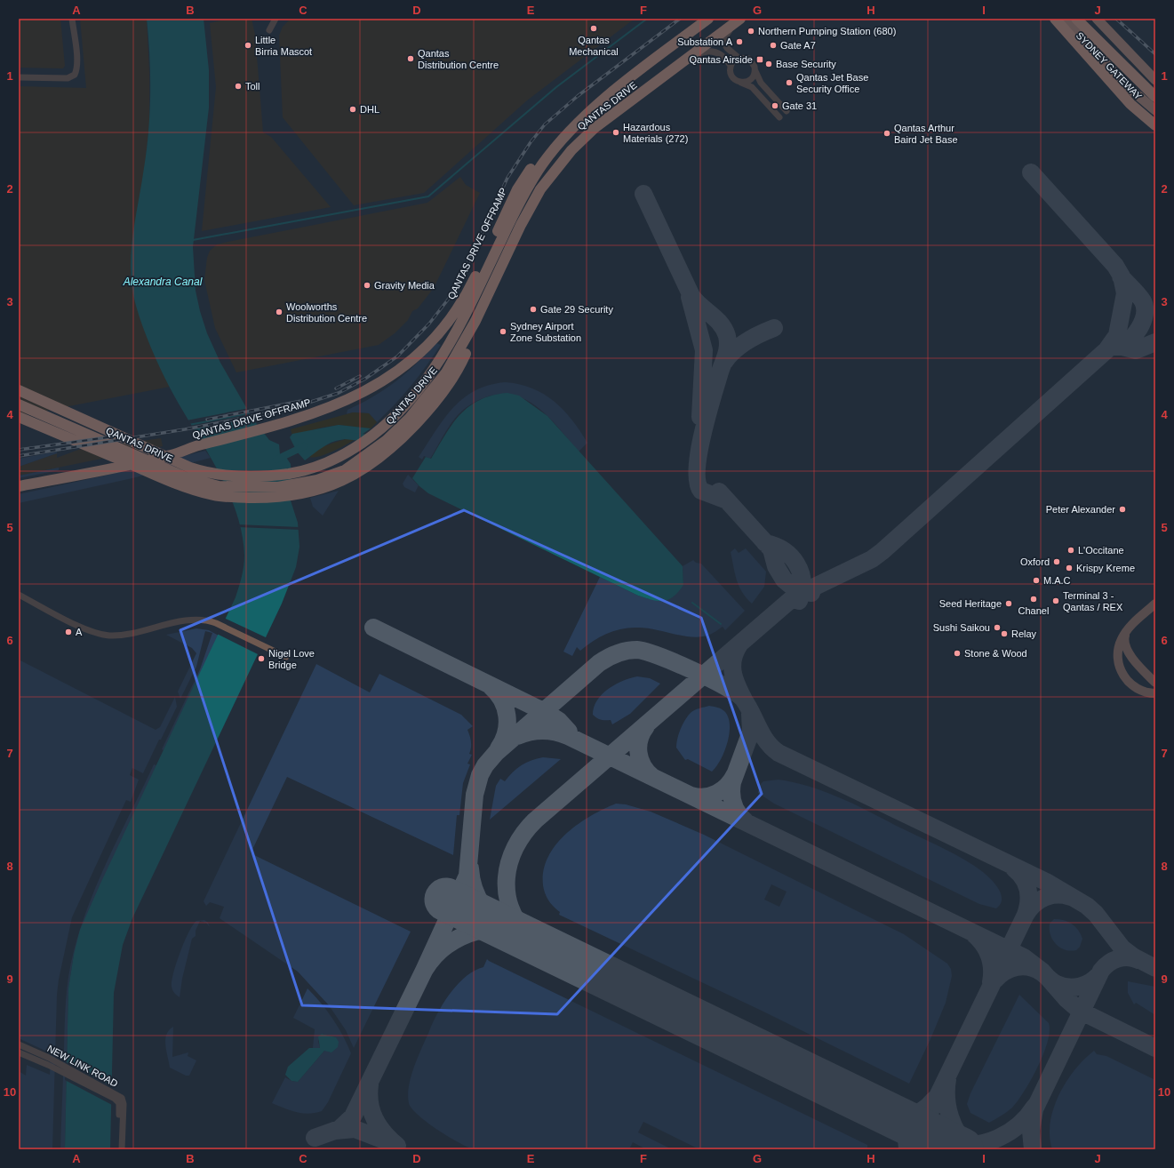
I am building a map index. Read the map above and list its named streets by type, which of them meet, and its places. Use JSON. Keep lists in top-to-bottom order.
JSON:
{
  "streets": {
    "highway": ["QANTAS DRIVE", "QANTAS DRIVE OFFRAMP"],
    "main road": ["SYDNEY GATEWAY"],
    "street": ["NEW LINK ROAD"]
  },
  "crossings": [
    ["QANTAS DRIVE", "QANTAS DRIVE OFFRAMP"]
  ],
  "water": ["Alexandra Canal"],
  "places": {
    "other": [
      "Qantas Mechanical",
      "Northern Pumping Station (680)",
      "Substation A",
      "Little Birria Mascot",
      "Gate A7",
      "Qantas Distribution Centre",
      "Base Security",
      "Qantas Jet Base Security Office",
      "Toll",
      "Gate 31",
      "DHL",
      "Hazardous Materials (272)",
      "Qantas Arthur Baird Jet Base",
      "Gravity Media",
      "Gate 29 Security",
      "Woolworths Distribution Centre",
      "Sydney Airport Zone Substation",
      "Peter Alexander",
      "L'Occitane",
      "Oxford",
      "Krispy Kreme",
      "M.A.C",
      "Chanel",
      "Terminal 3 - Qantas / REX",
      "Seed Heritage",
      "Sushi Saikou",
      "A",
      "Relay",
      "Stone & Wood",
      "Nigel Love Bridge"
    ],
    "transit": ["Qantas Airside"]
  },
  "grid": {
    "columns": [
      "A",
      "B",
      "C",
      "D",
      "E",
      "F",
      "G",
      "H",
      "I",
      "J"
    ],
    "rows": [
      "1",
      "2",
      "3",
      "4",
      "5",
      "6",
      "7",
      "8",
      "9",
      "10"
    ]
  }
}
